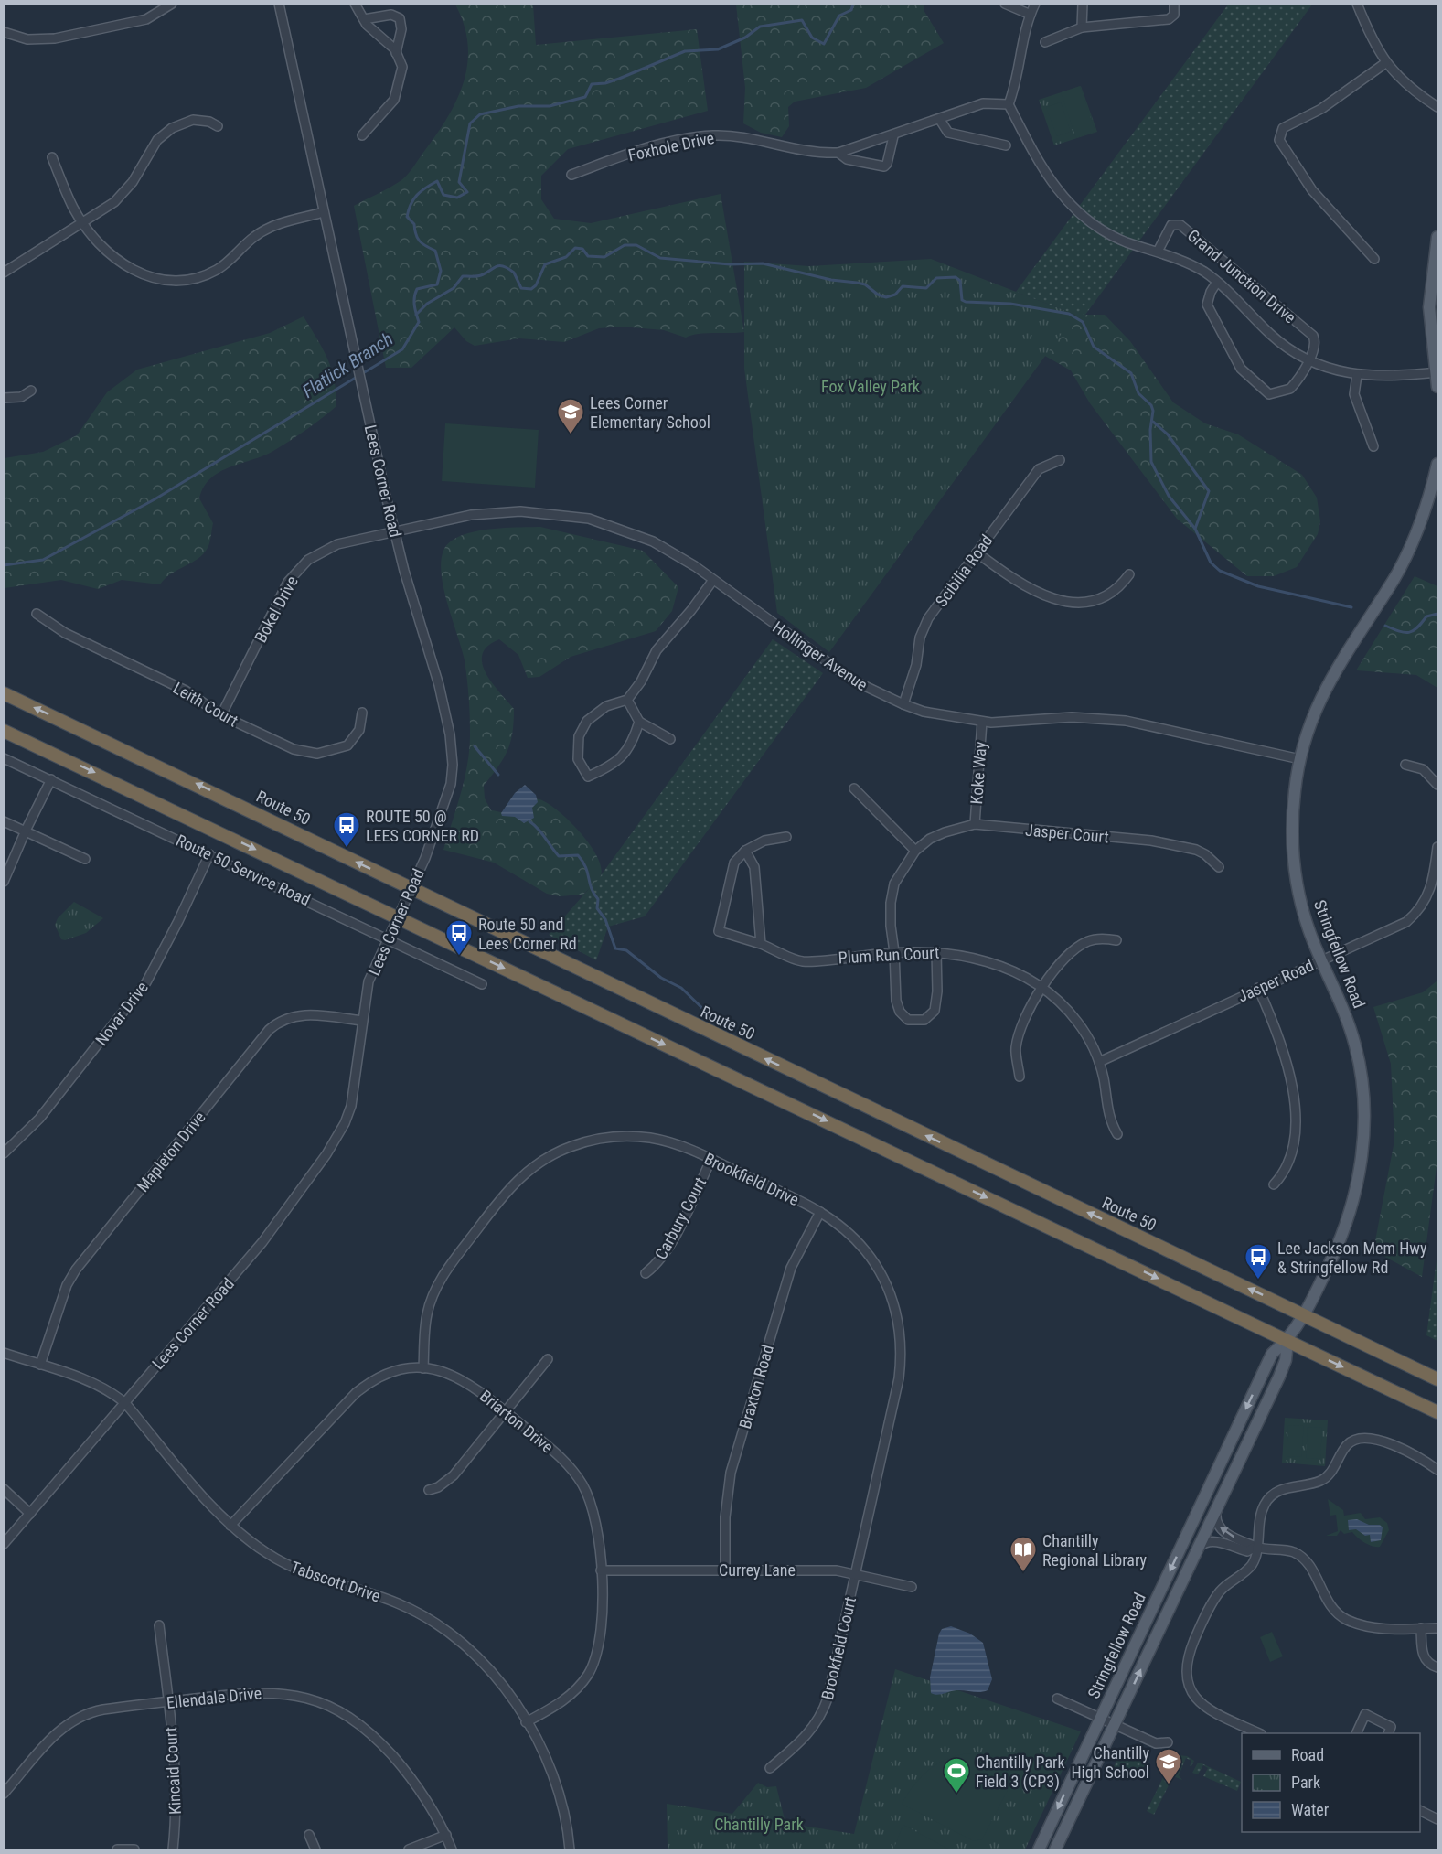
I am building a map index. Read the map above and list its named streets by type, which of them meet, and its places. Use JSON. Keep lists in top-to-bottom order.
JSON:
{
  "streets": {
    "highway": ["Route 50"],
    "main road": ["Stringfellow Road"],
    "street": [
      "Foxhole Drive",
      "Grand Junction Drive",
      "Lees Corner Road",
      "Scibilia Road",
      "Bokel Drive",
      "Hollinger Avenue",
      "Leith Court",
      "Koke Way",
      "Jasper Court",
      "Route 50 Service Road",
      "Plum Run Court",
      "Jasper Road",
      "Novar Drive",
      "Mapleton Drive",
      "Brookfield Drive",
      "Carbury Court",
      "Braxton Road",
      "Briarton Drive",
      "Currey Lane",
      "Tabscott Drive",
      "Brookfield Court",
      "Ellendale Drive",
      "Kincaid Court"
    ]
  },
  "crossings": [
    ["Lees Corner Road", "Bokel Drive"],
    ["Lees Corner Road", "Hollinger Avenue"],
    ["Lees Corner Road", "Route 50"],
    ["Lees Corner Road", "Route 50 Service Road"],
    ["Lees Corner Road", "Mapleton Drive"],
    ["Lees Corner Road", "Tabscott Drive"],
    ["Scibilia Road", "Hollinger Avenue"],
    ["Bokel Drive", "Hollinger Avenue"],
    ["Bokel Drive", "Leith Court"],
    ["Hollinger Avenue", "Koke Way"],
    ["Hollinger Avenue", "Stringfellow Road"],
    ["Koke Way", "Jasper Court"],
    ["Route 50", "Stringfellow Road"],
    ["Jasper Court", "Plum Run Court"],
    ["Route 50 Service Road", "Novar Drive"],
    ["Stringfellow Road", "Jasper Road"],
    ["Plum Run Court", "Jasper Road"],
    ["Mapleton Drive", "Tabscott Drive"],
    ["Brookfield Drive", "Carbury Court"],
    ["Brookfield Drive", "Braxton Road"],
    ["Brookfield Drive", "Briarton Drive"],
    ["Brookfield Drive", "Currey Lane"],
    ["Brookfield Drive", "Brookfield Court"],
    ["Braxton Road", "Currey Lane"],
    ["Briarton Drive", "Currey Lane"],
    ["Briarton Drive", "Tabscott Drive"],
    ["Currey Lane", "Brookfield Court"],
    ["Ellendale Drive", "Kincaid Court"]
  ],
  "water": ["Flatlick Branch"],
  "parks": ["Fox Valley Park", "Chantilly Park"],
  "places": {
    "school or university": ["Lees Corner Elementary School", "Chantilly High School"],
    "bus stop": ["ROUTE 50 @ LEES CORNER RD", "Route 50 and Lees Corner Rd", "Lee Jackson Mem Hwy & Stringfellow Rd"],
    "library": ["Chantilly Regional Library"],
    "sports": ["Chantilly Park Field 3 (CP3)"]
  },
  "legend": ["Road", "Park", "Water"]
}
